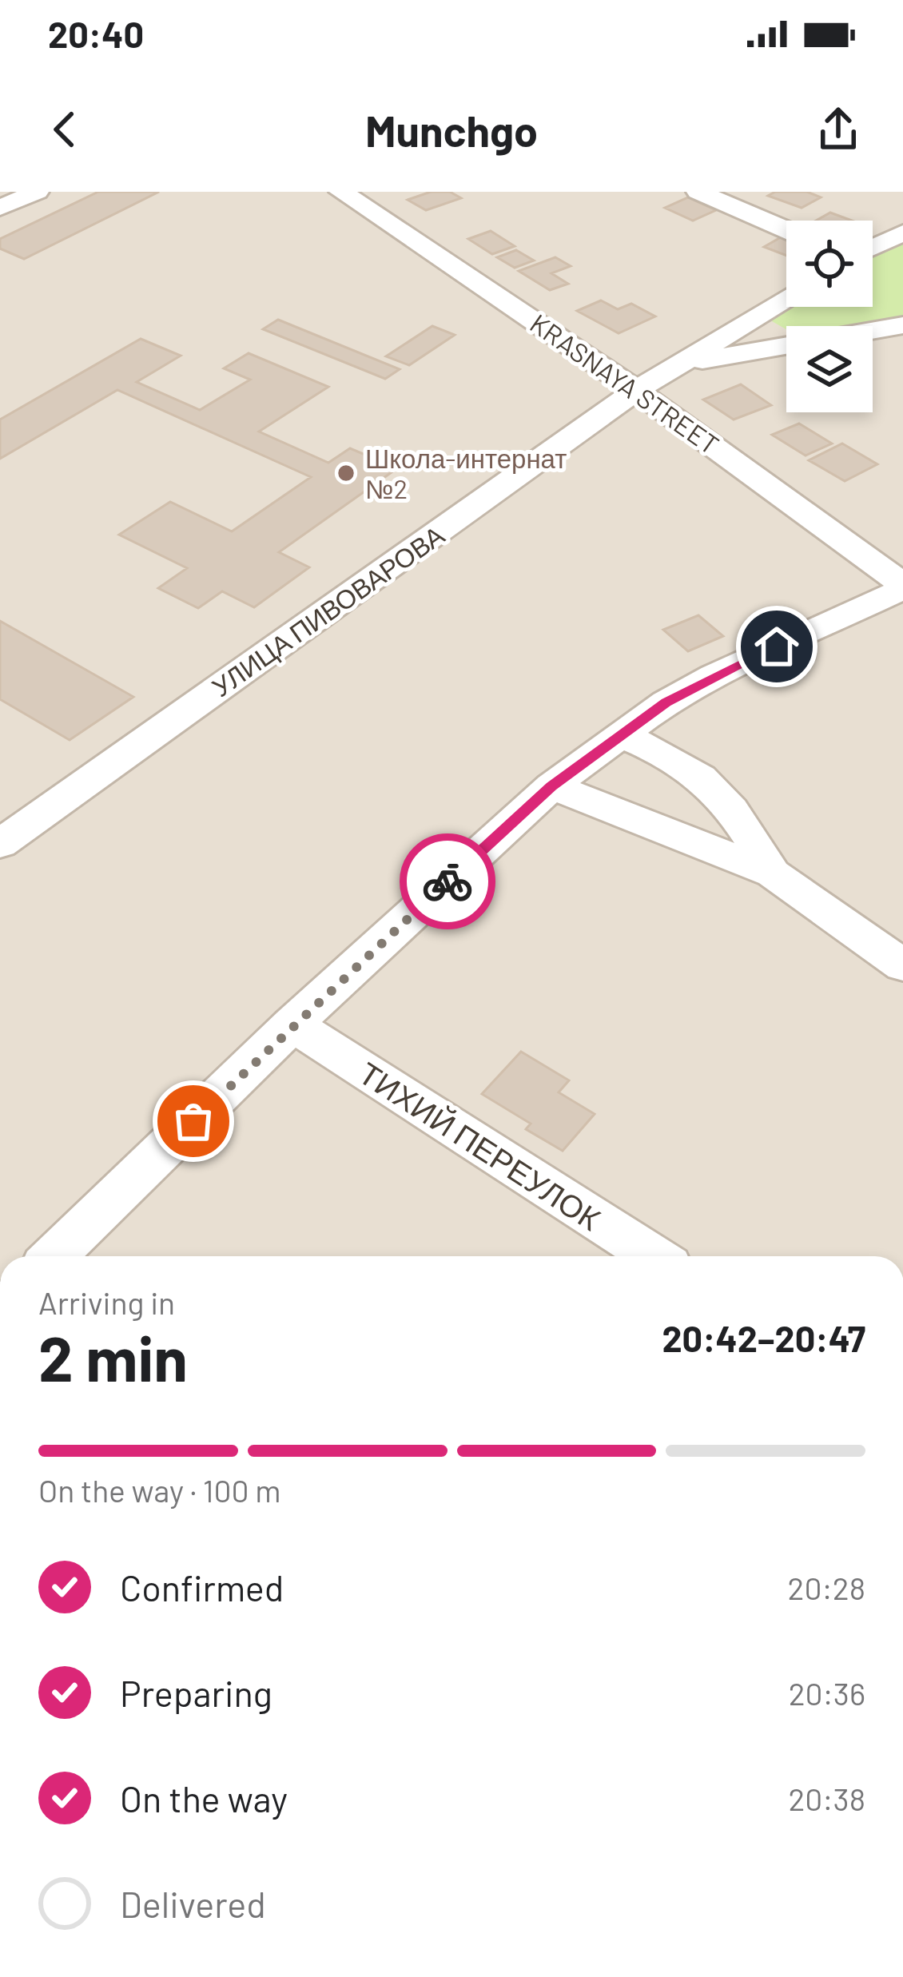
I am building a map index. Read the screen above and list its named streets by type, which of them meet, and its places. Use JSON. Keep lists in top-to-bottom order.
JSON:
{
  "streets": {
    "street": ["KRASNAYA STREET", "УЛИЦА ПИВОВАРОВА", "ТИХИЙ ПЕРЕУЛОК"]
  },
  "crossings": [
    ["KRASNAYA STREET", "УЛИЦА ПИВОВАРОВА"]
  ],
  "places": ["Школа-интернат №2"],
  "page": {
    "status": "20:40",
    "header": "Munchgo",
    "heading": ["2 min", "Arriving in", "20:42–20:47"],
    "bar": "On the way · 100 m",
    "list": [
      ["Confirmed", "20:28"],
      ["Preparing", "20:36"],
      ["On the way", "20:38"],
      "Delivered"
    ]
  }
}
